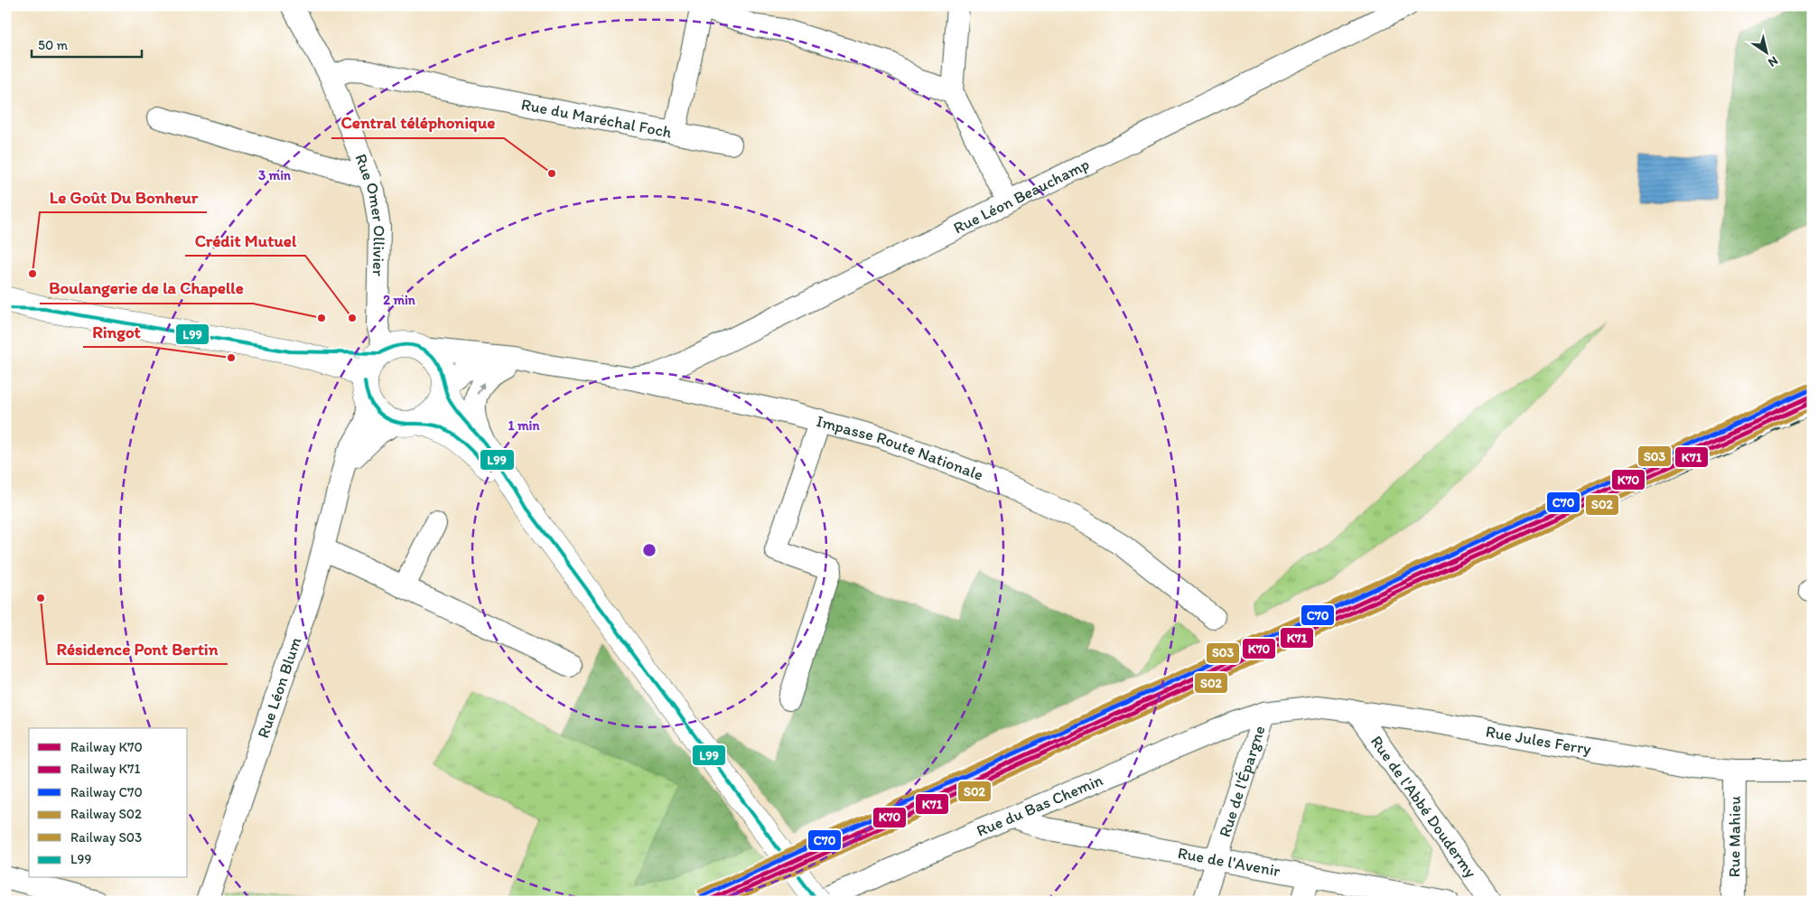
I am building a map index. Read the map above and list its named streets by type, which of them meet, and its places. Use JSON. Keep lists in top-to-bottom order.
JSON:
{
  "streets": {
    "street": [
      "Rue du Maréchal Foch",
      "Rue Léon Beauchamp",
      "Rue Omer Ollivier",
      "Impasse Route Nationale",
      "Rue Léon Blum",
      "Rue Jules Ferry",
      "Rue de l'Épargne",
      "Rue du Bas Chemin",
      "Rue de l'Abbé Doudermy",
      "Rue Mahieu",
      "Rue de l'Avenir"
    ]
  },
  "crossings": [
    ["Rue du Maréchal Foch", "Rue Omer Ollivier"],
    ["Rue Léon Beauchamp", "Impasse Route Nationale"],
    ["Rue Omer Ollivier", "Impasse Route Nationale"],
    ["Rue Omer Ollivier", "Rue Léon Blum"],
    ["Impasse Route Nationale", "Rue Léon Blum"],
    ["Rue Jules Ferry", "Rue de l'Épargne"],
    ["Rue Jules Ferry", "Rue du Bas Chemin"],
    ["Rue Jules Ferry", "Rue de l'Abbé Doudermy"],
    ["Rue Jules Ferry", "Rue Mahieu"],
    ["Rue de l'Épargne", "Rue du Bas Chemin"],
    ["Rue de l'Épargne", "Rue de l'Avenir"],
    ["Rue du Bas Chemin", "Rue de l'Avenir"]
  ],
  "places": [
    "Central téléphonique",
    "Le Goût Du Bonheur",
    "Boulangerie de la Chapelle",
    "Crédit Mutuel",
    "Ringot",
    "Résidence Pont Bertin"
  ],
  "lines": [
    "transit line L99",
    "rail line S03",
    "rail line C70",
    "rail line K70",
    "rail line K71",
    "rail line S02"
  ],
  "legend": [
    "Railway K70",
    "Railway K71",
    "Railway C70",
    "Railway S02",
    "Railway S03",
    "L99"
  ],
  "scale_bar": "50 m",
  "north": "bottom right",
  "rings": ["3 min", "2 min", "1 min"]
}
